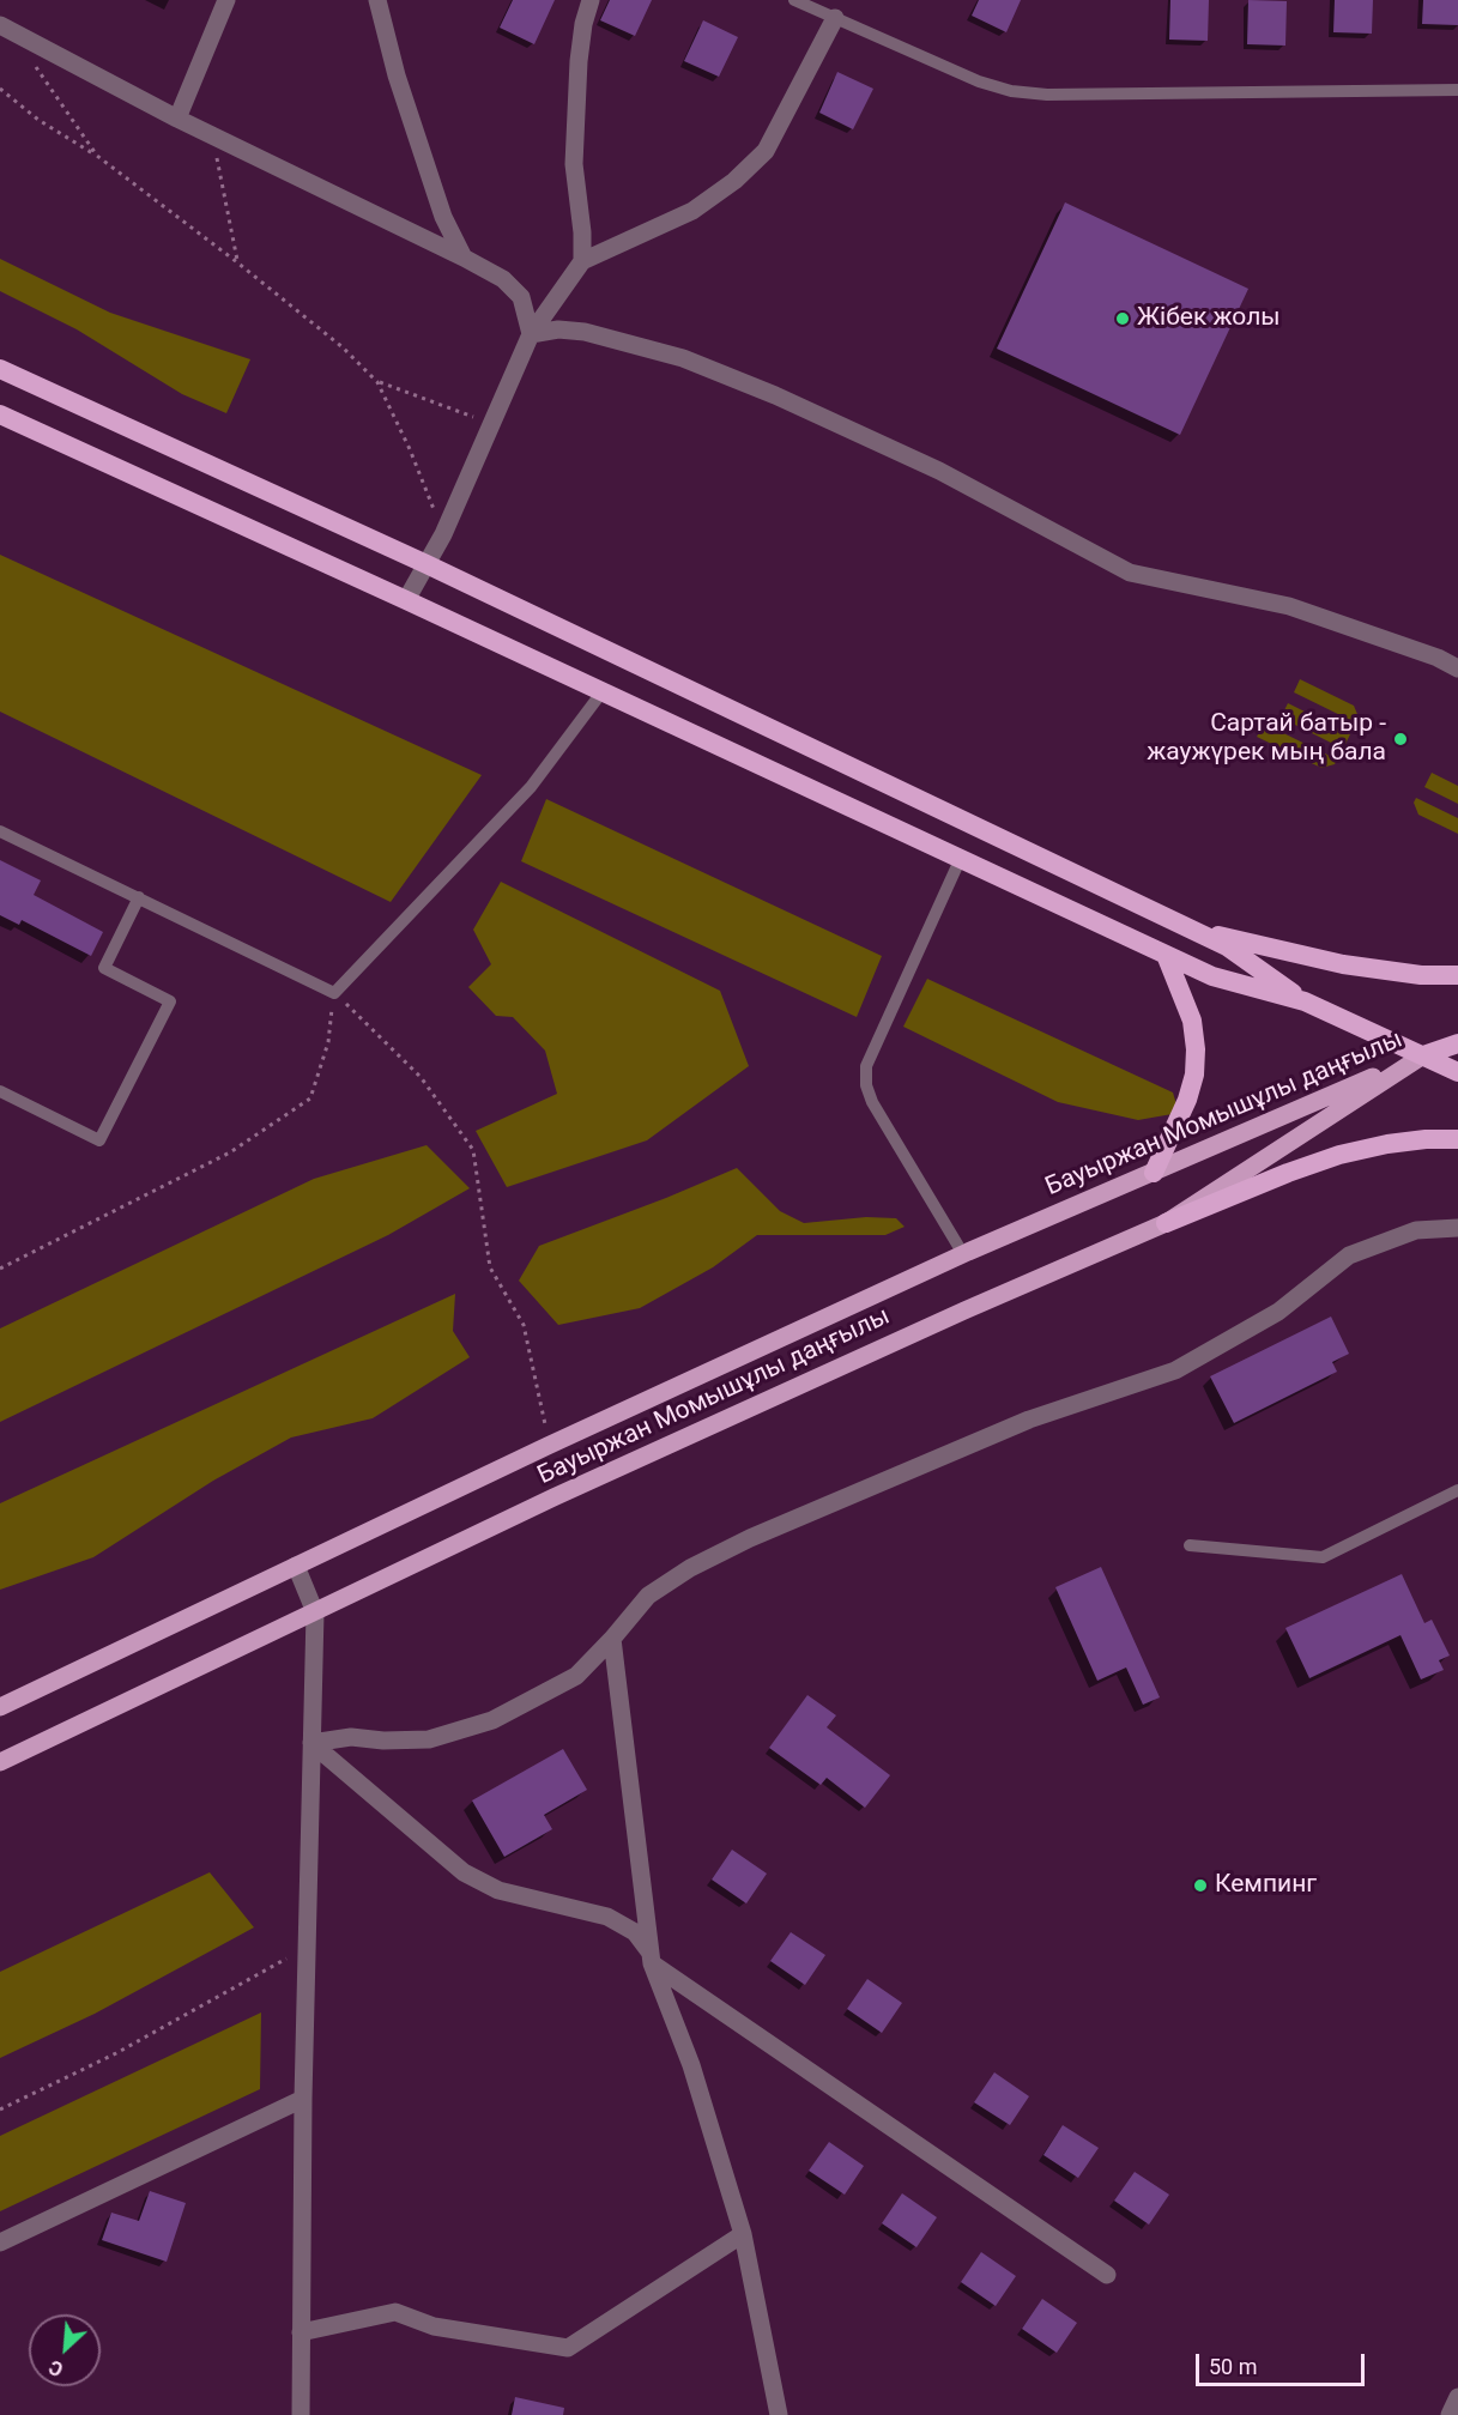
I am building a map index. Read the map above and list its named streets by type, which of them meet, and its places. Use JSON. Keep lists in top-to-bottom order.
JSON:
{
  "streets": {
    "main road": ["Бауыржан Момышұлы даңғылы"]
  },
  "places": ["Жібек жолы", "Сартай батыр - жаужүрек мың бала", "Кемпинг"],
  "scale_bar": "50 m",
  "north": "bottom left"
}
